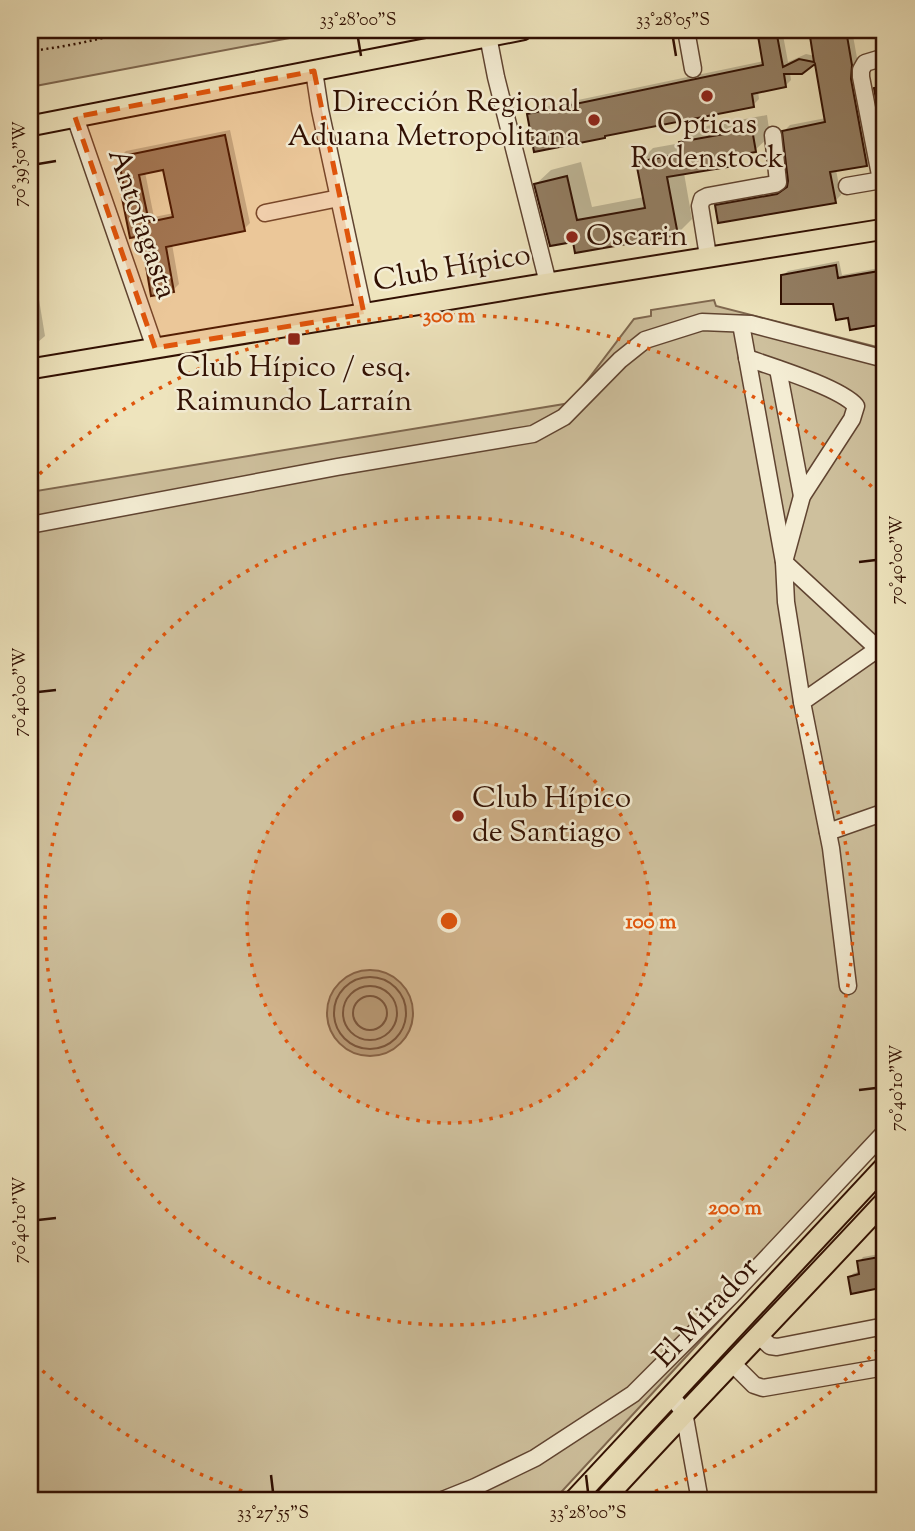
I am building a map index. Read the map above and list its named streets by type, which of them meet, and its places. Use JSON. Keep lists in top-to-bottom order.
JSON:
{
  "streets": {
    "main road": ["Club Hípico", "El Mirador"],
    "street": ["Antofagasta"]
  },
  "crossings": [
    ["Antofagasta", "Club Hípico"]
  ],
  "places": {
    "other": [
      "Opticas Rodenstock",
      "Dirección Regional Aduana Metropolitana",
      "Oscarin",
      "Club Hípico de Santiago"
    ],
    "transit": ["Club Hípico / esq. Raimundo Larraín"]
  },
  "coordinates": [
    "33°28'00\"S",
    "33°28'05\"S",
    "70°39'50\"W",
    "70°40'00\"W",
    "70°40'10\"W",
    "33°27'55\"S"
  ],
  "rings": ["300 m", "100 m", "200 m"]
}
